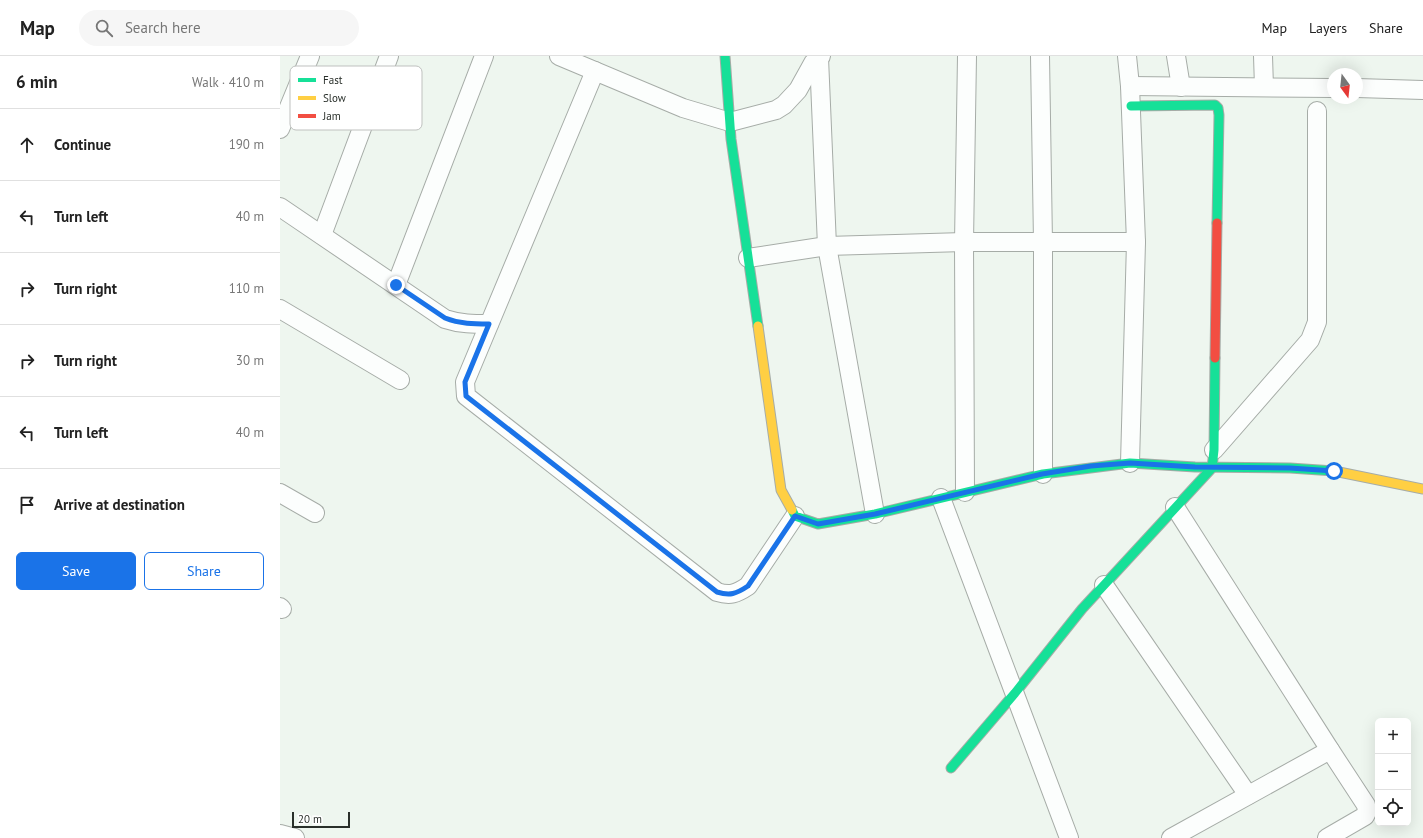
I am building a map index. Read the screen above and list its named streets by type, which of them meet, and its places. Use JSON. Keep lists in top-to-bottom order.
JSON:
{
  "legend": ["Fast", "Slow", "Jam"],
  "scale_bar": "20 m",
  "north": "bottom",
  "page": {
    "header": "Map",
    "search": "Search here",
    "nav": ["Map", "Layers", "Share"],
    "heading": ["6 min", "Walk · 410 m"],
    "list": [
      ["Continue", "190 m"],
      ["Turn left", "40 m"],
      ["Turn right", "110 m"],
      ["Turn right", "30 m"],
      ["Turn left", "40 m"],
      "Arrive at destination"
    ],
    "buttons": ["Save", "Share"],
    "map_buttons": ["+", "−"],
    "scale": "20 m"
  }
}
